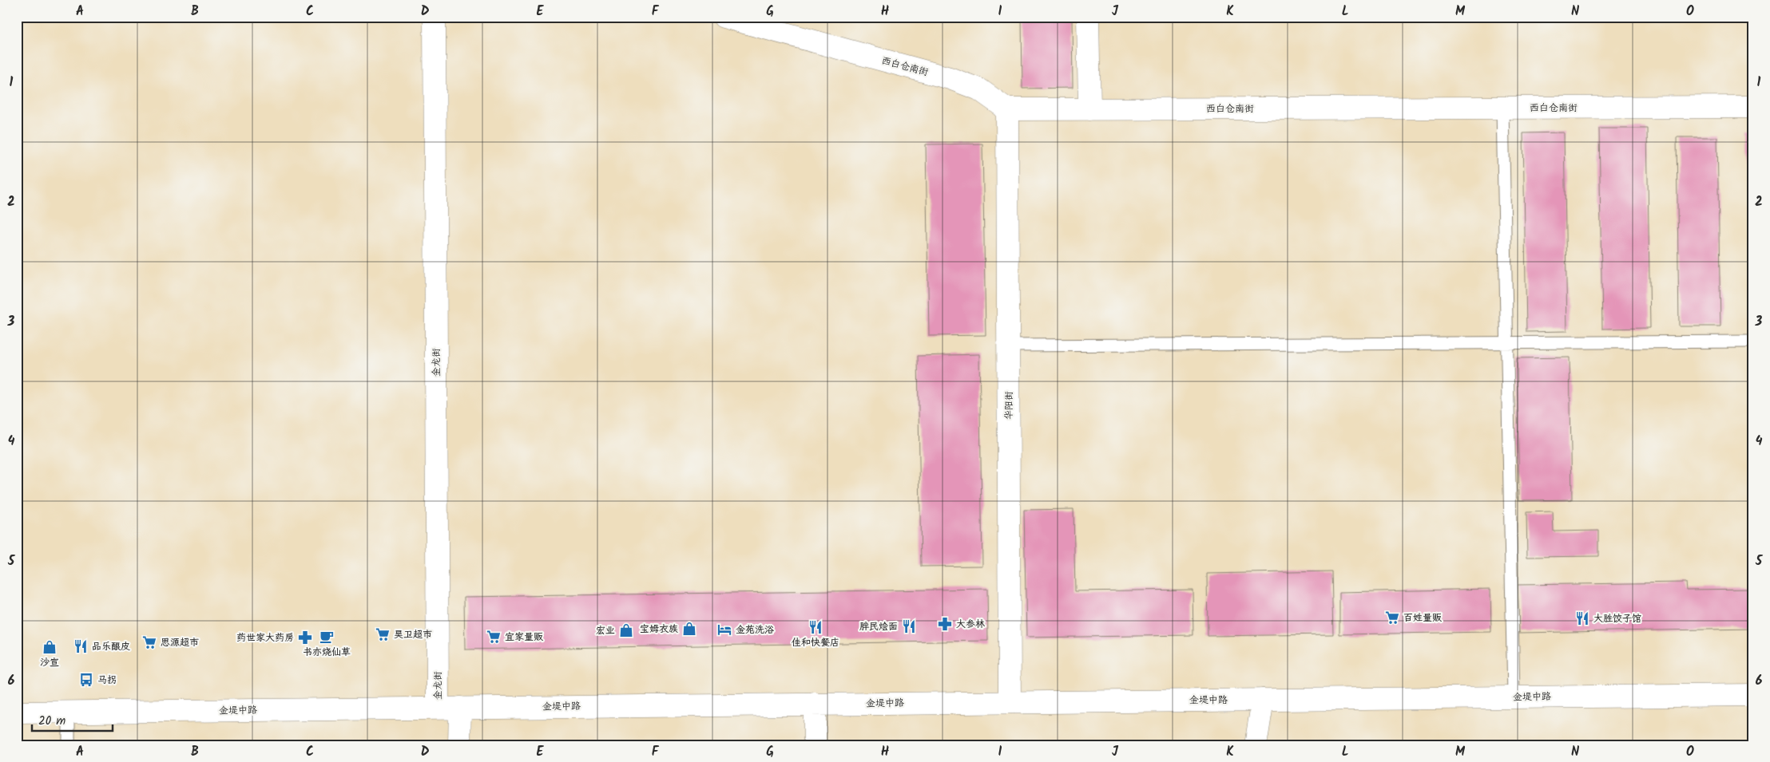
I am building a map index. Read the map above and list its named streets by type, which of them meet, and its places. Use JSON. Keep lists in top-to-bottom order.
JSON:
{
  "streets": {
    "street": [
      "西白仓南街",
      "金龙街",
      "华阳街",
      "金堤中路"
    ]
  },
  "crossings": [
    ["西白仓南街", "华阳街"],
    ["金龙街", "金堤中路"],
    ["华阳街", "金堤中路"]
  ],
  "places": {
    "supermarket": [
      "百姓量贩",
      "昊卫超市",
      "宜家量贩",
      "思源超市"
    ],
    "restaurant": [
      "大胜饺子馆",
      "胖民烩面",
      "佳和快餐店",
      "品乐酿皮"
    ],
    "pharmacy": ["大参林", "药世家大药房"],
    "shop": ["宝姆衣族", "宏业", "沙宣"],
    "hotel": ["金苑洗浴"],
    "cafe": ["书亦烧仙草"],
    "bus stop": ["马拐"]
  },
  "scale_bar": "20 m",
  "grid": {
    "columns": [
      "A",
      "B",
      "C",
      "D",
      "E",
      "F",
      "G",
      "H",
      "I",
      "J",
      "K",
      "L",
      "M",
      "N",
      "O"
    ],
    "rows": [
      "1",
      "2",
      "3",
      "4",
      "5",
      "6"
    ]
  }
}
